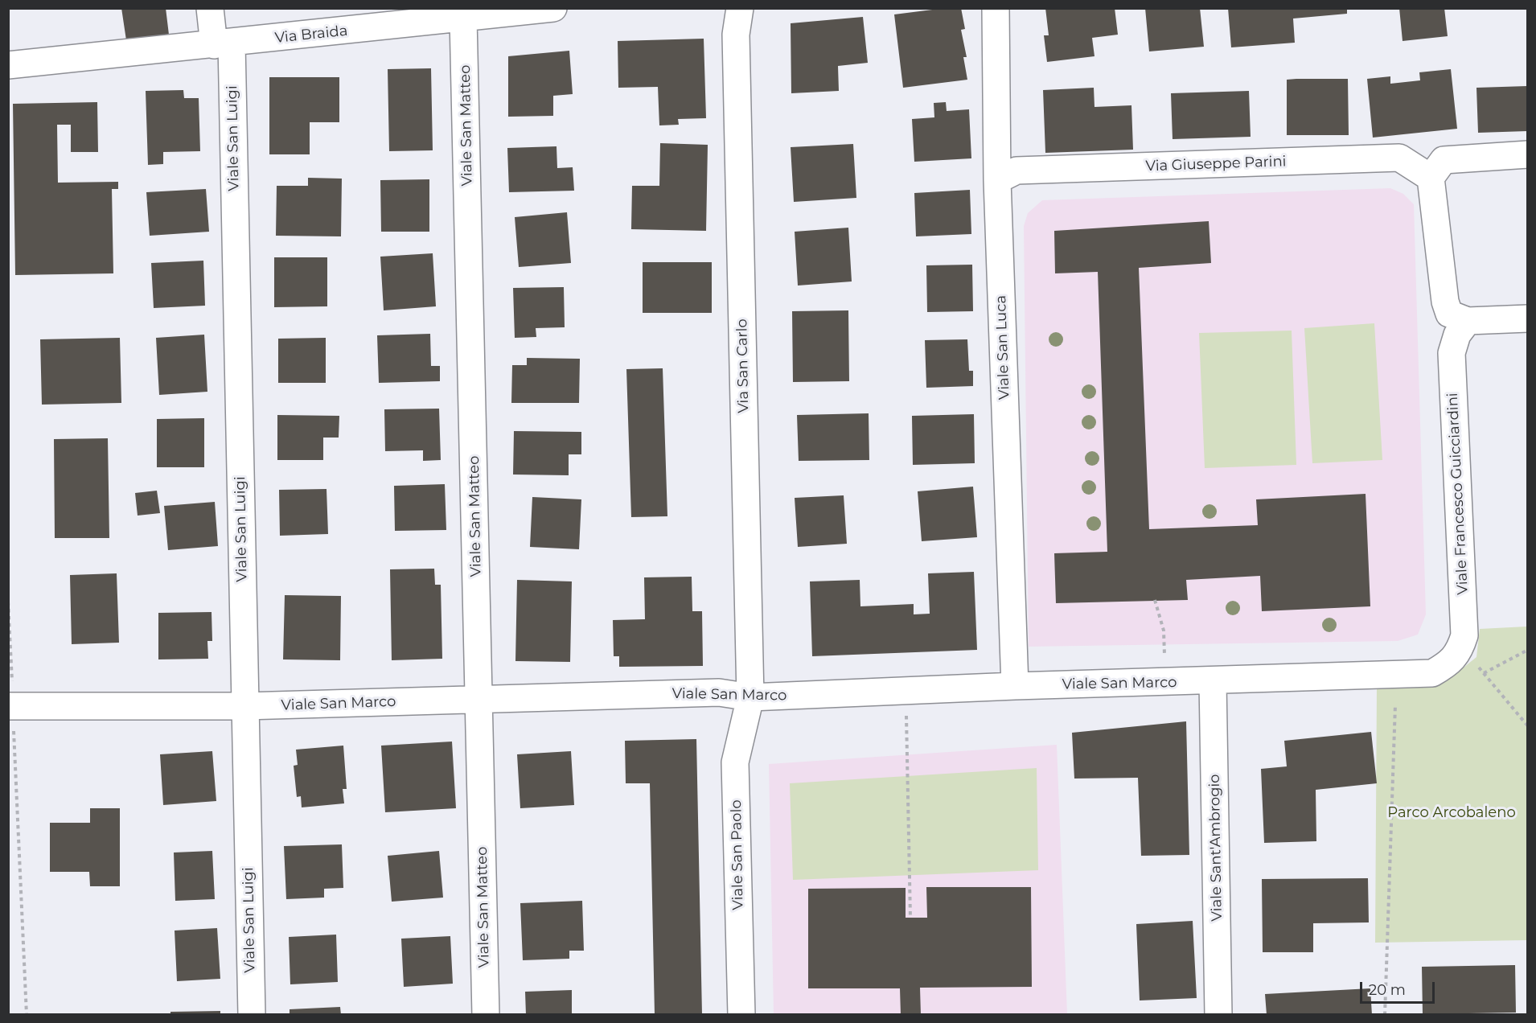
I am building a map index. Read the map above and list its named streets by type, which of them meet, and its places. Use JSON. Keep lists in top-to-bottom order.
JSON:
{
  "streets": {
    "street": [
      "Via Braida",
      "Viale San Matteo",
      "Viale San Luigi",
      "Via Giuseppe Parini",
      "Viale San Luca",
      "Via San Carlo",
      "Viale Francesco Guicciardini",
      "Viale San Marco",
      "Viale Sant'Ambrogio",
      "Viale San Paolo"
    ]
  },
  "crossings": [
    ["Via Braida", "Viale San Matteo"],
    ["Via Braida", "Viale San Luigi"],
    ["Viale San Matteo", "Viale San Marco"],
    ["Viale San Luigi", "Viale San Marco"],
    ["Via Giuseppe Parini", "Viale San Luca"],
    ["Viale San Luca", "Viale San Marco"],
    ["Via San Carlo", "Viale San Marco"],
    ["Via San Carlo", "Viale San Paolo"],
    ["Viale Francesco Guicciardini", "Viale San Marco"],
    ["Viale San Marco", "Viale Sant'Ambrogio"],
    ["Viale San Marco", "Viale San Paolo"]
  ],
  "parks": ["Parco Arcobaleno"],
  "scale_bar": "20 m"
}
